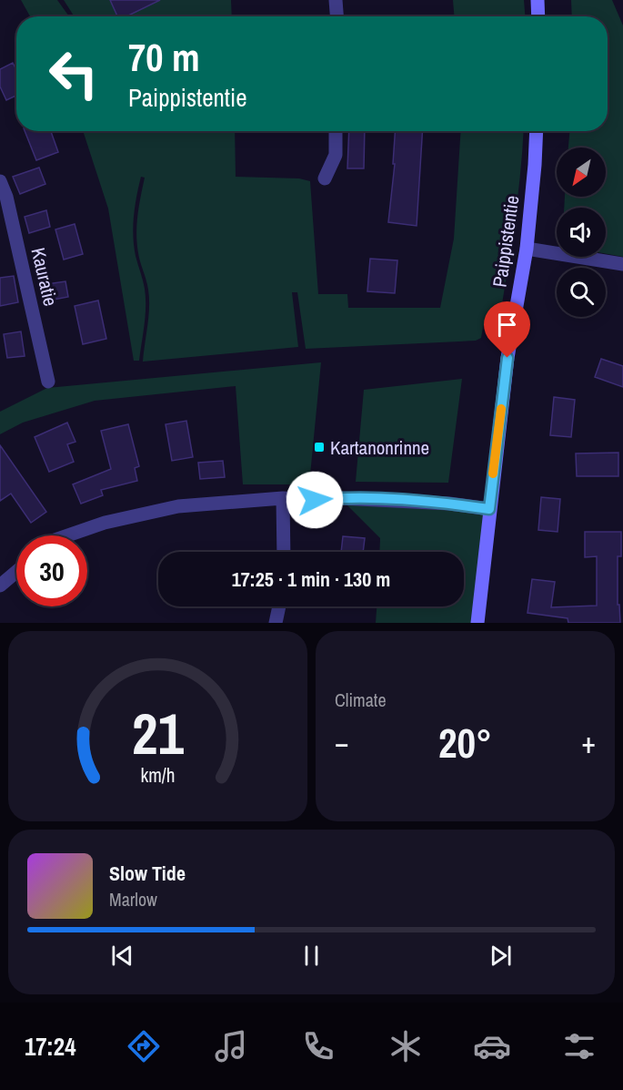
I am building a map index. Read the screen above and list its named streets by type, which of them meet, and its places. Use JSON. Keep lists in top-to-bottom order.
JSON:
{
  "streets": {
    "street": ["Paippistentie", "Kauratie"]
  },
  "places": {
    "transit": ["Kartanonrinne"]
  },
  "north": "bottom left",
  "page": {
    "turn": ["70 m", "Paippistentie"],
    "limit": "30",
    "trip": "17:25 · 1 min · 130 m",
    "tile": "Climate",
    "heat": ["−", "20°", "+"],
    "song": ["Slow Tide", "Marlow"],
    "tabs": "17:24",
    "gauge": ["21", "km/h"]
  }
}
